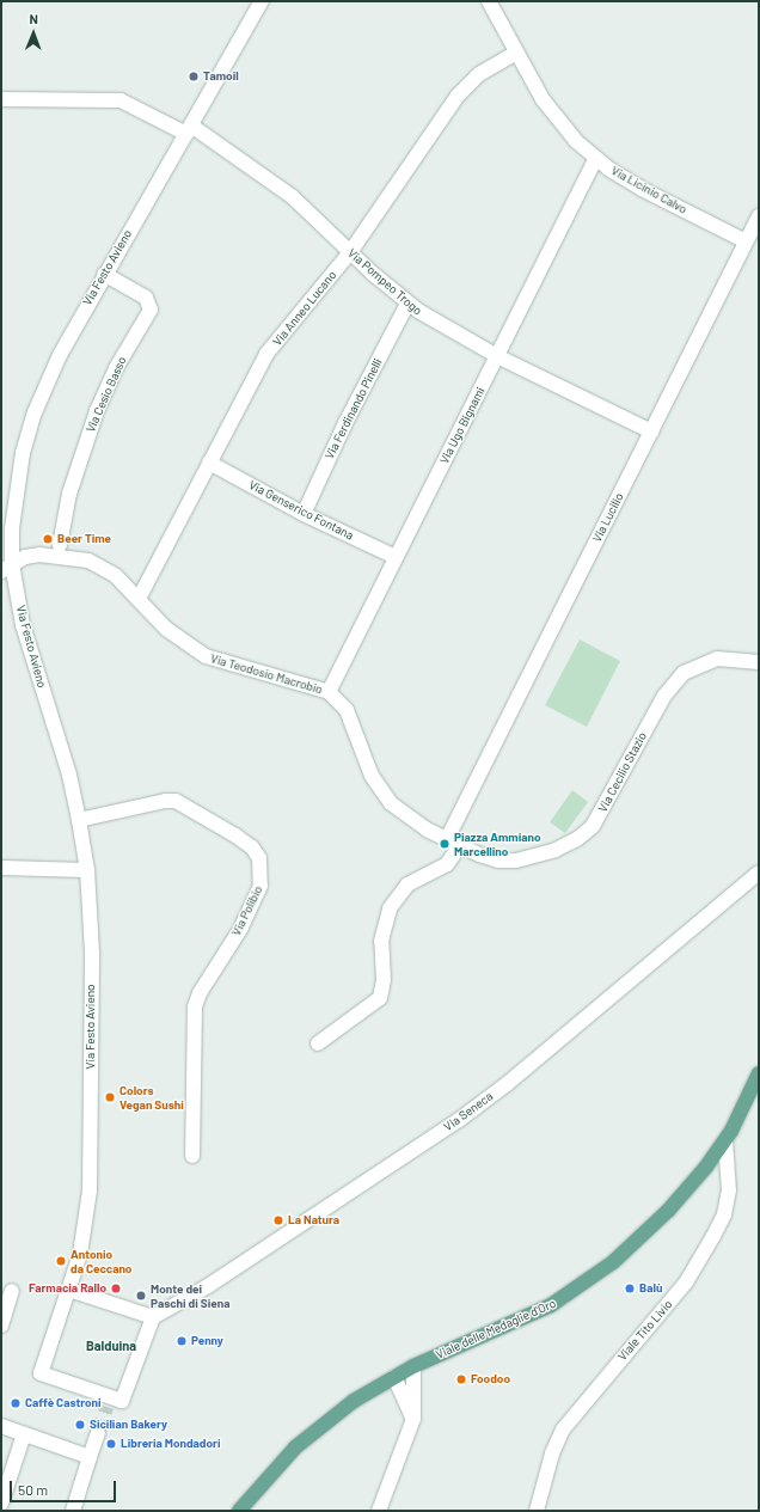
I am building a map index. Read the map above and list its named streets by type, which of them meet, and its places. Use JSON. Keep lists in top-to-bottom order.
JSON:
{
  "streets": {
    "main road": ["Viale delle Medaglie d'Oro"],
    "street": [
      "Via Licinio Calvo",
      "Via Festo Avieno",
      "Via Pompeo Trogo",
      "Via Anneo Lucano",
      "Via Cesio Basso",
      "Via Ferdinando Pinelli",
      "Via Ugo Bignami",
      "Via Genserico Fontana",
      "Via Lucilio",
      "Via Teodosio Macrobio",
      "Via Cecilio Stazio",
      "Via Polibio",
      "Via Seneca",
      "Viale Tito Livio"
    ]
  },
  "crossings": [
    ["Via Licinio Calvo", "Via Anneo Lucano"],
    ["Via Licinio Calvo", "Via Ugo Bignami"],
    ["Via Licinio Calvo", "Via Lucilio"],
    ["Via Festo Avieno", "Via Pompeo Trogo"],
    ["Via Festo Avieno", "Via Cesio Basso"],
    ["Via Festo Avieno", "Via Teodosio Macrobio"],
    ["Via Festo Avieno", "Via Polibio"],
    ["Via Festo Avieno", "Via Seneca"],
    ["Via Pompeo Trogo", "Via Anneo Lucano"],
    ["Via Pompeo Trogo", "Via Ferdinando Pinelli"],
    ["Via Pompeo Trogo", "Via Ugo Bignami"],
    ["Via Pompeo Trogo", "Via Lucilio"],
    ["Via Anneo Lucano", "Via Genserico Fontana"],
    ["Via Anneo Lucano", "Via Teodosio Macrobio"],
    ["Via Ferdinando Pinelli", "Via Genserico Fontana"],
    ["Via Ugo Bignami", "Via Genserico Fontana"],
    ["Via Ugo Bignami", "Via Teodosio Macrobio"],
    ["Via Lucilio", "Via Teodosio Macrobio"],
    ["Via Lucilio", "Via Cecilio Stazio"],
    ["Via Teodosio Macrobio", "Via Cecilio Stazio"],
    ["Viale delle Medaglie d'Oro", "Viale Tito Livio"]
  ],
  "districts": ["Balduina"],
  "places": [
    "Tamoil",
    "Beer Time",
    "Piazza Ammiano Marcellino",
    "Colors Vegan Sushi",
    "La Natura",
    "Antonio da Ceccano",
    "Farmacia Rallo",
    "Balù",
    "Monte dei Paschi di Siena",
    "Penny",
    "Foodoo",
    "Caffè Castroni",
    "Sicilian Bakery",
    "Libreria Mondadori"
  ],
  "scale_bar": "50 m",
  "north": "top"
}
